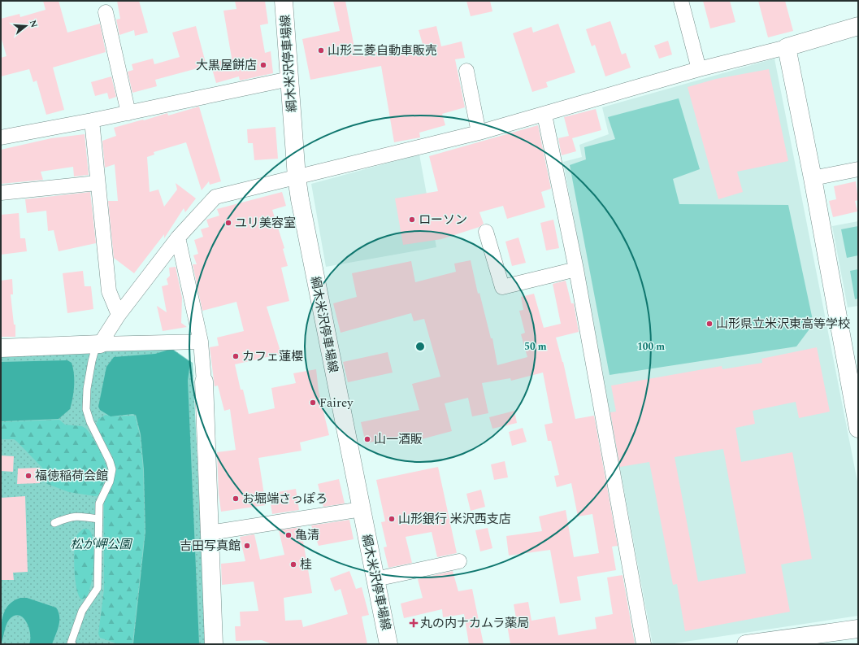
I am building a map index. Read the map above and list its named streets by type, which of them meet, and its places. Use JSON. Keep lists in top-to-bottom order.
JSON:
{
  "streets": {
    "street": ["綱木米沢停車場線"]
  },
  "parks": ["松が岬公園"],
  "places": {
    "other": [
      "山形三菱自動車販売",
      "大黒屋餅店",
      "ローソン",
      "ユリ美容室",
      "山形県立米沢東高等学校",
      "カフェ蓮櫻",
      "Fairey",
      "山一酒販",
      "福徳稲荷会館",
      "お堀端さっぽろ",
      "山形銀行 米沢西支店",
      "亀清",
      "吉田写真館",
      "桂"
    ],
    "health": ["丸の内ナカムラ薬局"]
  },
  "north": "right",
  "rings": ["50 m", "100 m"]
}
